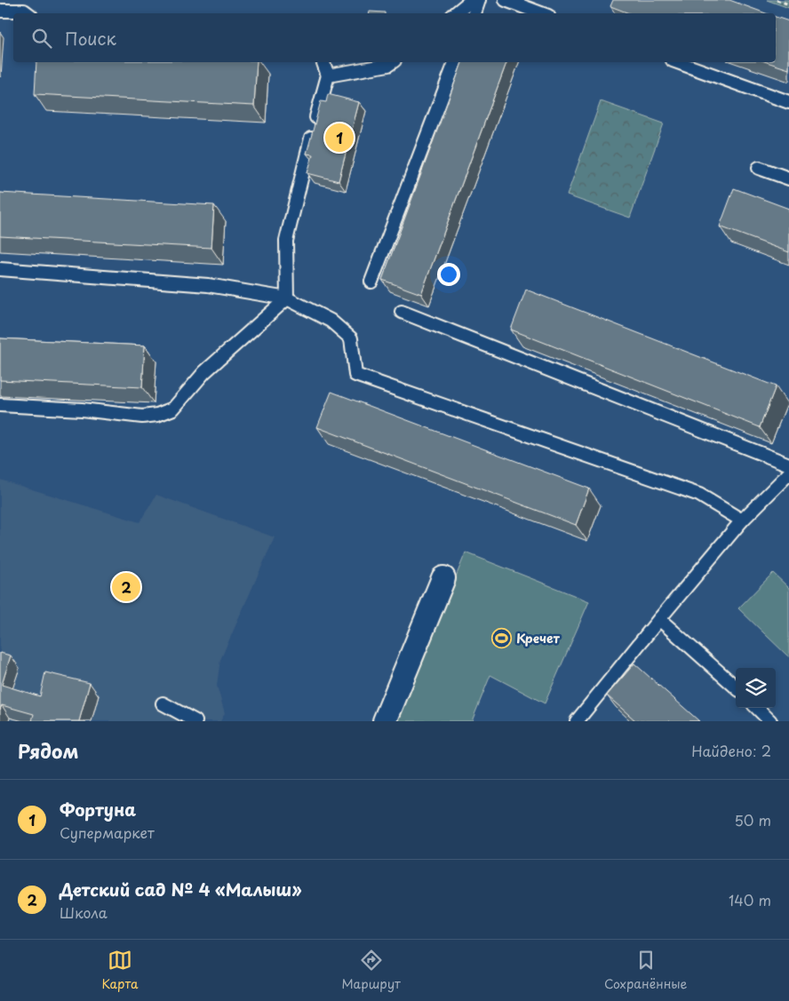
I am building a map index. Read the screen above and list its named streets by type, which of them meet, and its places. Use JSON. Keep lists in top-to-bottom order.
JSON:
{
  "places": {
    "sports": ["Кречет"]
  },
  "page": {
    "search": "Поиск",
    "pins": ["1", "2"],
    "heading": ["Рядом", "Найдено: 2"],
    "list": [
      {
        "mark": "1",
        "name": "Фортуна",
        "note": "Супермаркет",
        "value": "50 m"
      },
      {
        "mark": "2",
        "name": "Детский сад № 4 «Малыш»",
        "note": "Школа",
        "value": "140 m"
      }
    ],
    "nav": ["Карта", "Маршрут", "Сохранённые"]
  }
}
